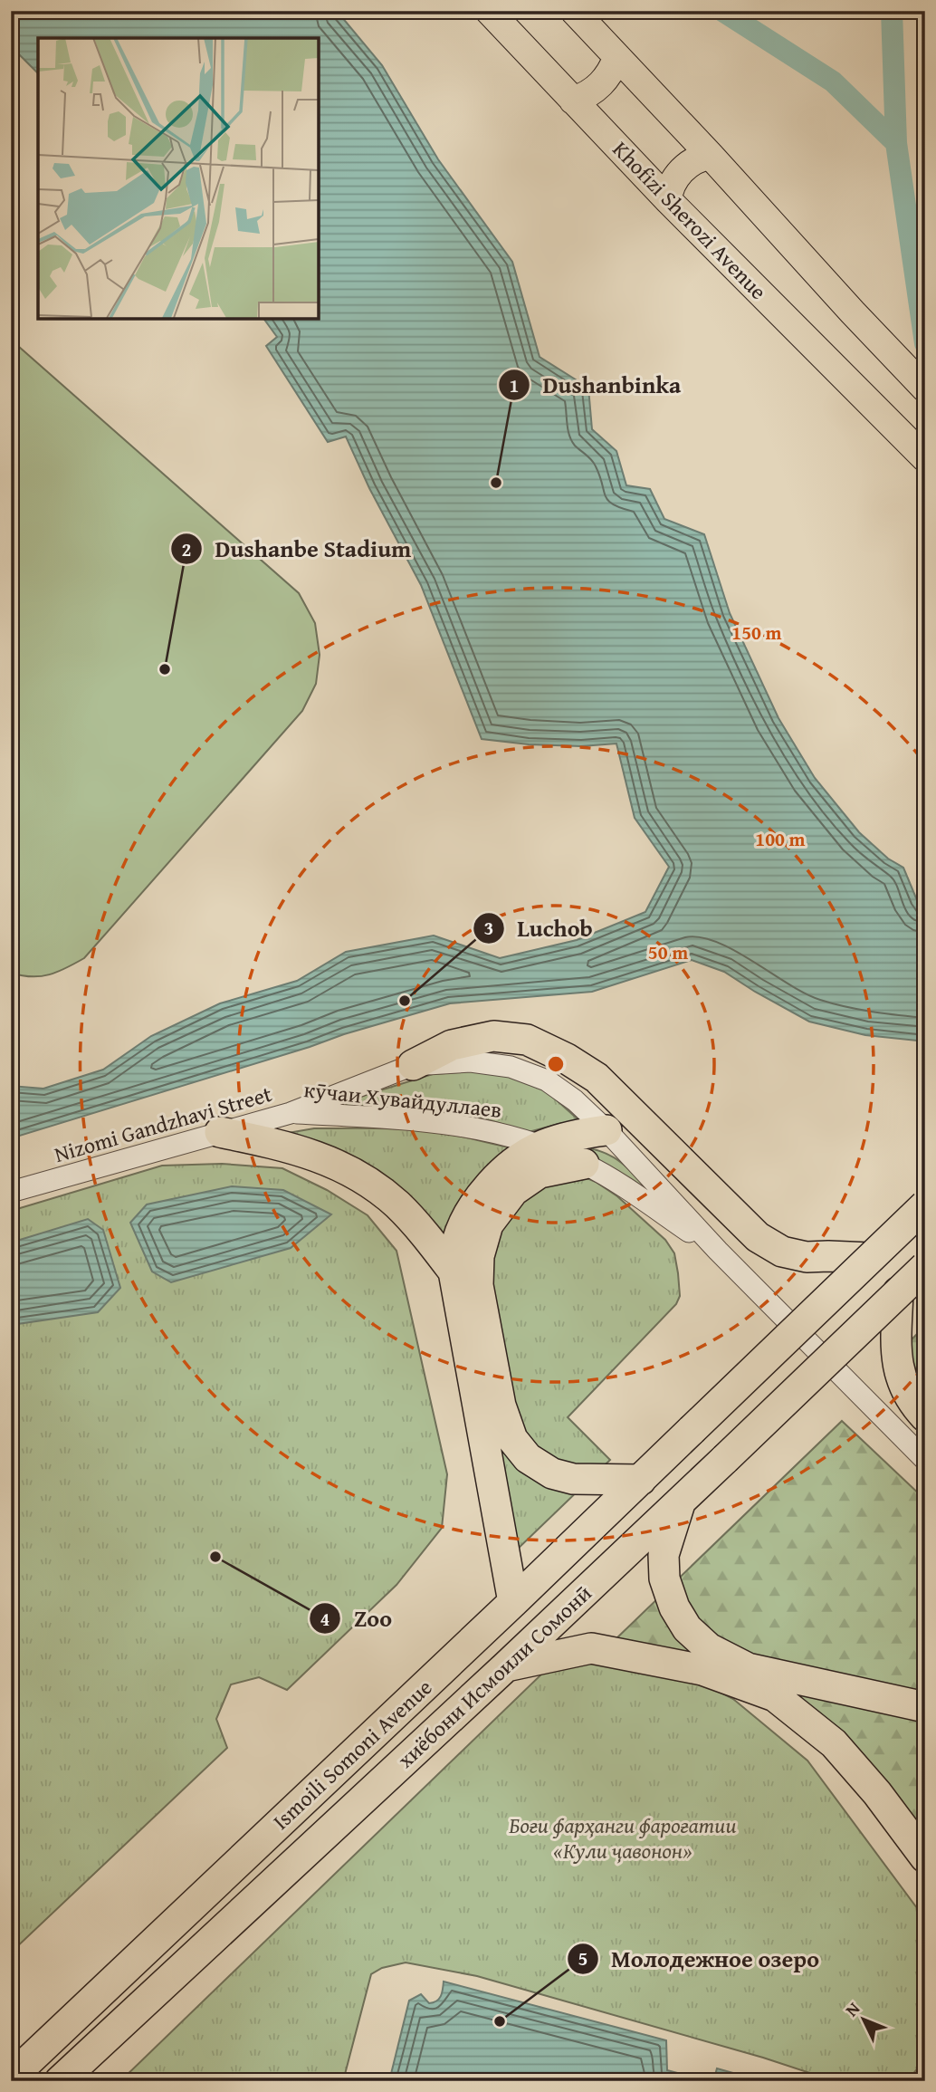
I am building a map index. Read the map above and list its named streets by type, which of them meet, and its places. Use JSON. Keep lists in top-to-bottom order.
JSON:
{
  "streets": {
    "highway": ["хиёбони Исмоили Сомонӣ", "Ismoili Somoni Avenue"],
    "main road": ["Khofizi Sherozi Avenue"],
    "street": ["кӯчаи Хувайдуллаев", "Nizomi Gandzhavi Street"]
  },
  "crossings": [
    ["кӯчаи Хувайдуллаев", "Nizomi Gandzhavi Street"]
  ],
  "parks": ["Боғи фарҳанги фароғатии «Кули ҷавонон»"],
  "places": [
    "Dushanbinka",
    "Dushanbe Stadium",
    "Luchob",
    "Zoo",
    "Молодежное озеро"
  ],
  "north": "top left",
  "rings": ["150 m", "100 m", "50 m"]
}
